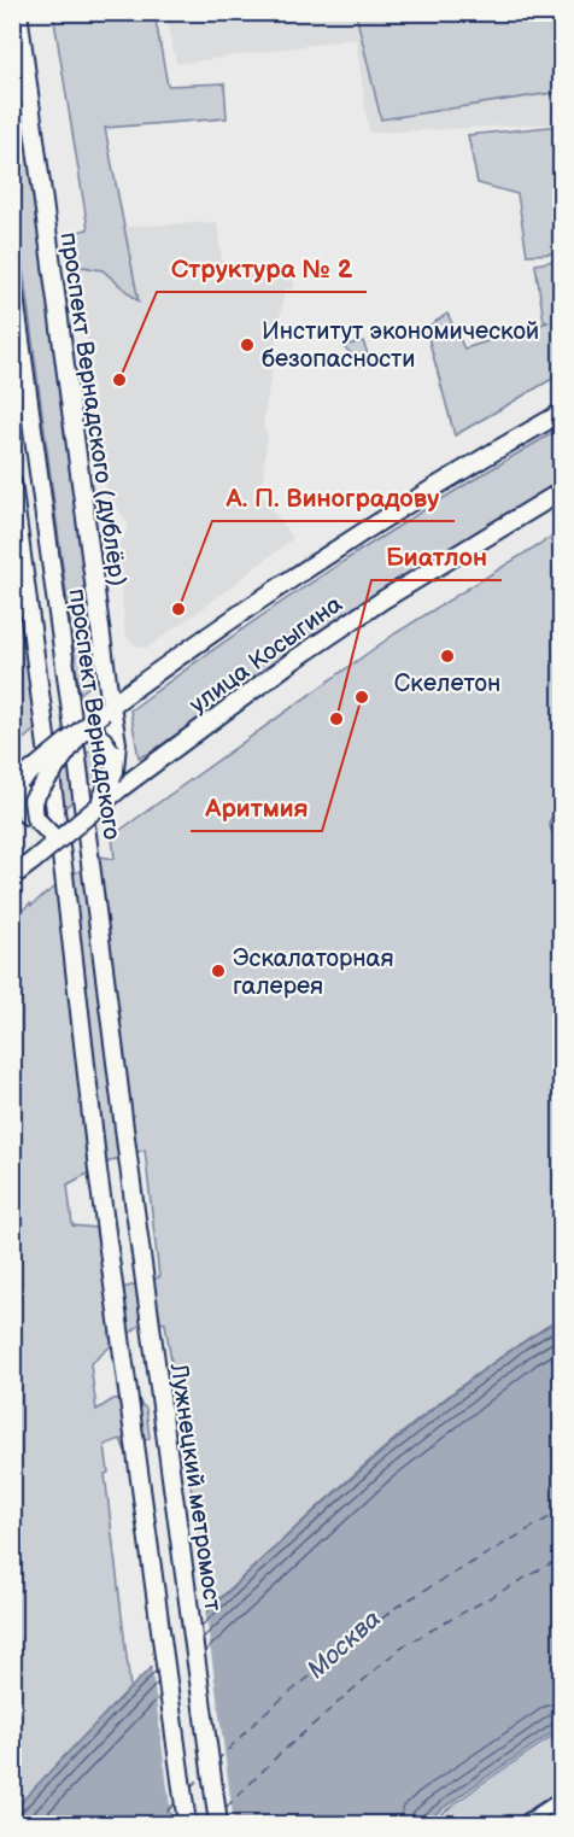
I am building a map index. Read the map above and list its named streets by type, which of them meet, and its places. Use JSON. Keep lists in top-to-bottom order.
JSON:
{
  "streets": {
    "main road": [
      "проспект Вернадского (дублёр)",
      "улица Косыгина",
      "проспект Вернадского",
      "Лужнецкий метромост"
    ]
  },
  "crossings": [
    ["проспект Вернадского (дублёр)", "улица Косыгина"],
    ["проспект Вернадского", "Лужнецкий метромост"]
  ],
  "water": ["Москва"],
  "places": [
    "Институт экономической безопасности",
    "Структура № 2",
    "А. П. Виноградову",
    "Скелетон",
    "Аритмия",
    "Биатлон",
    "Эскалаторная галерея"
  ]
}
